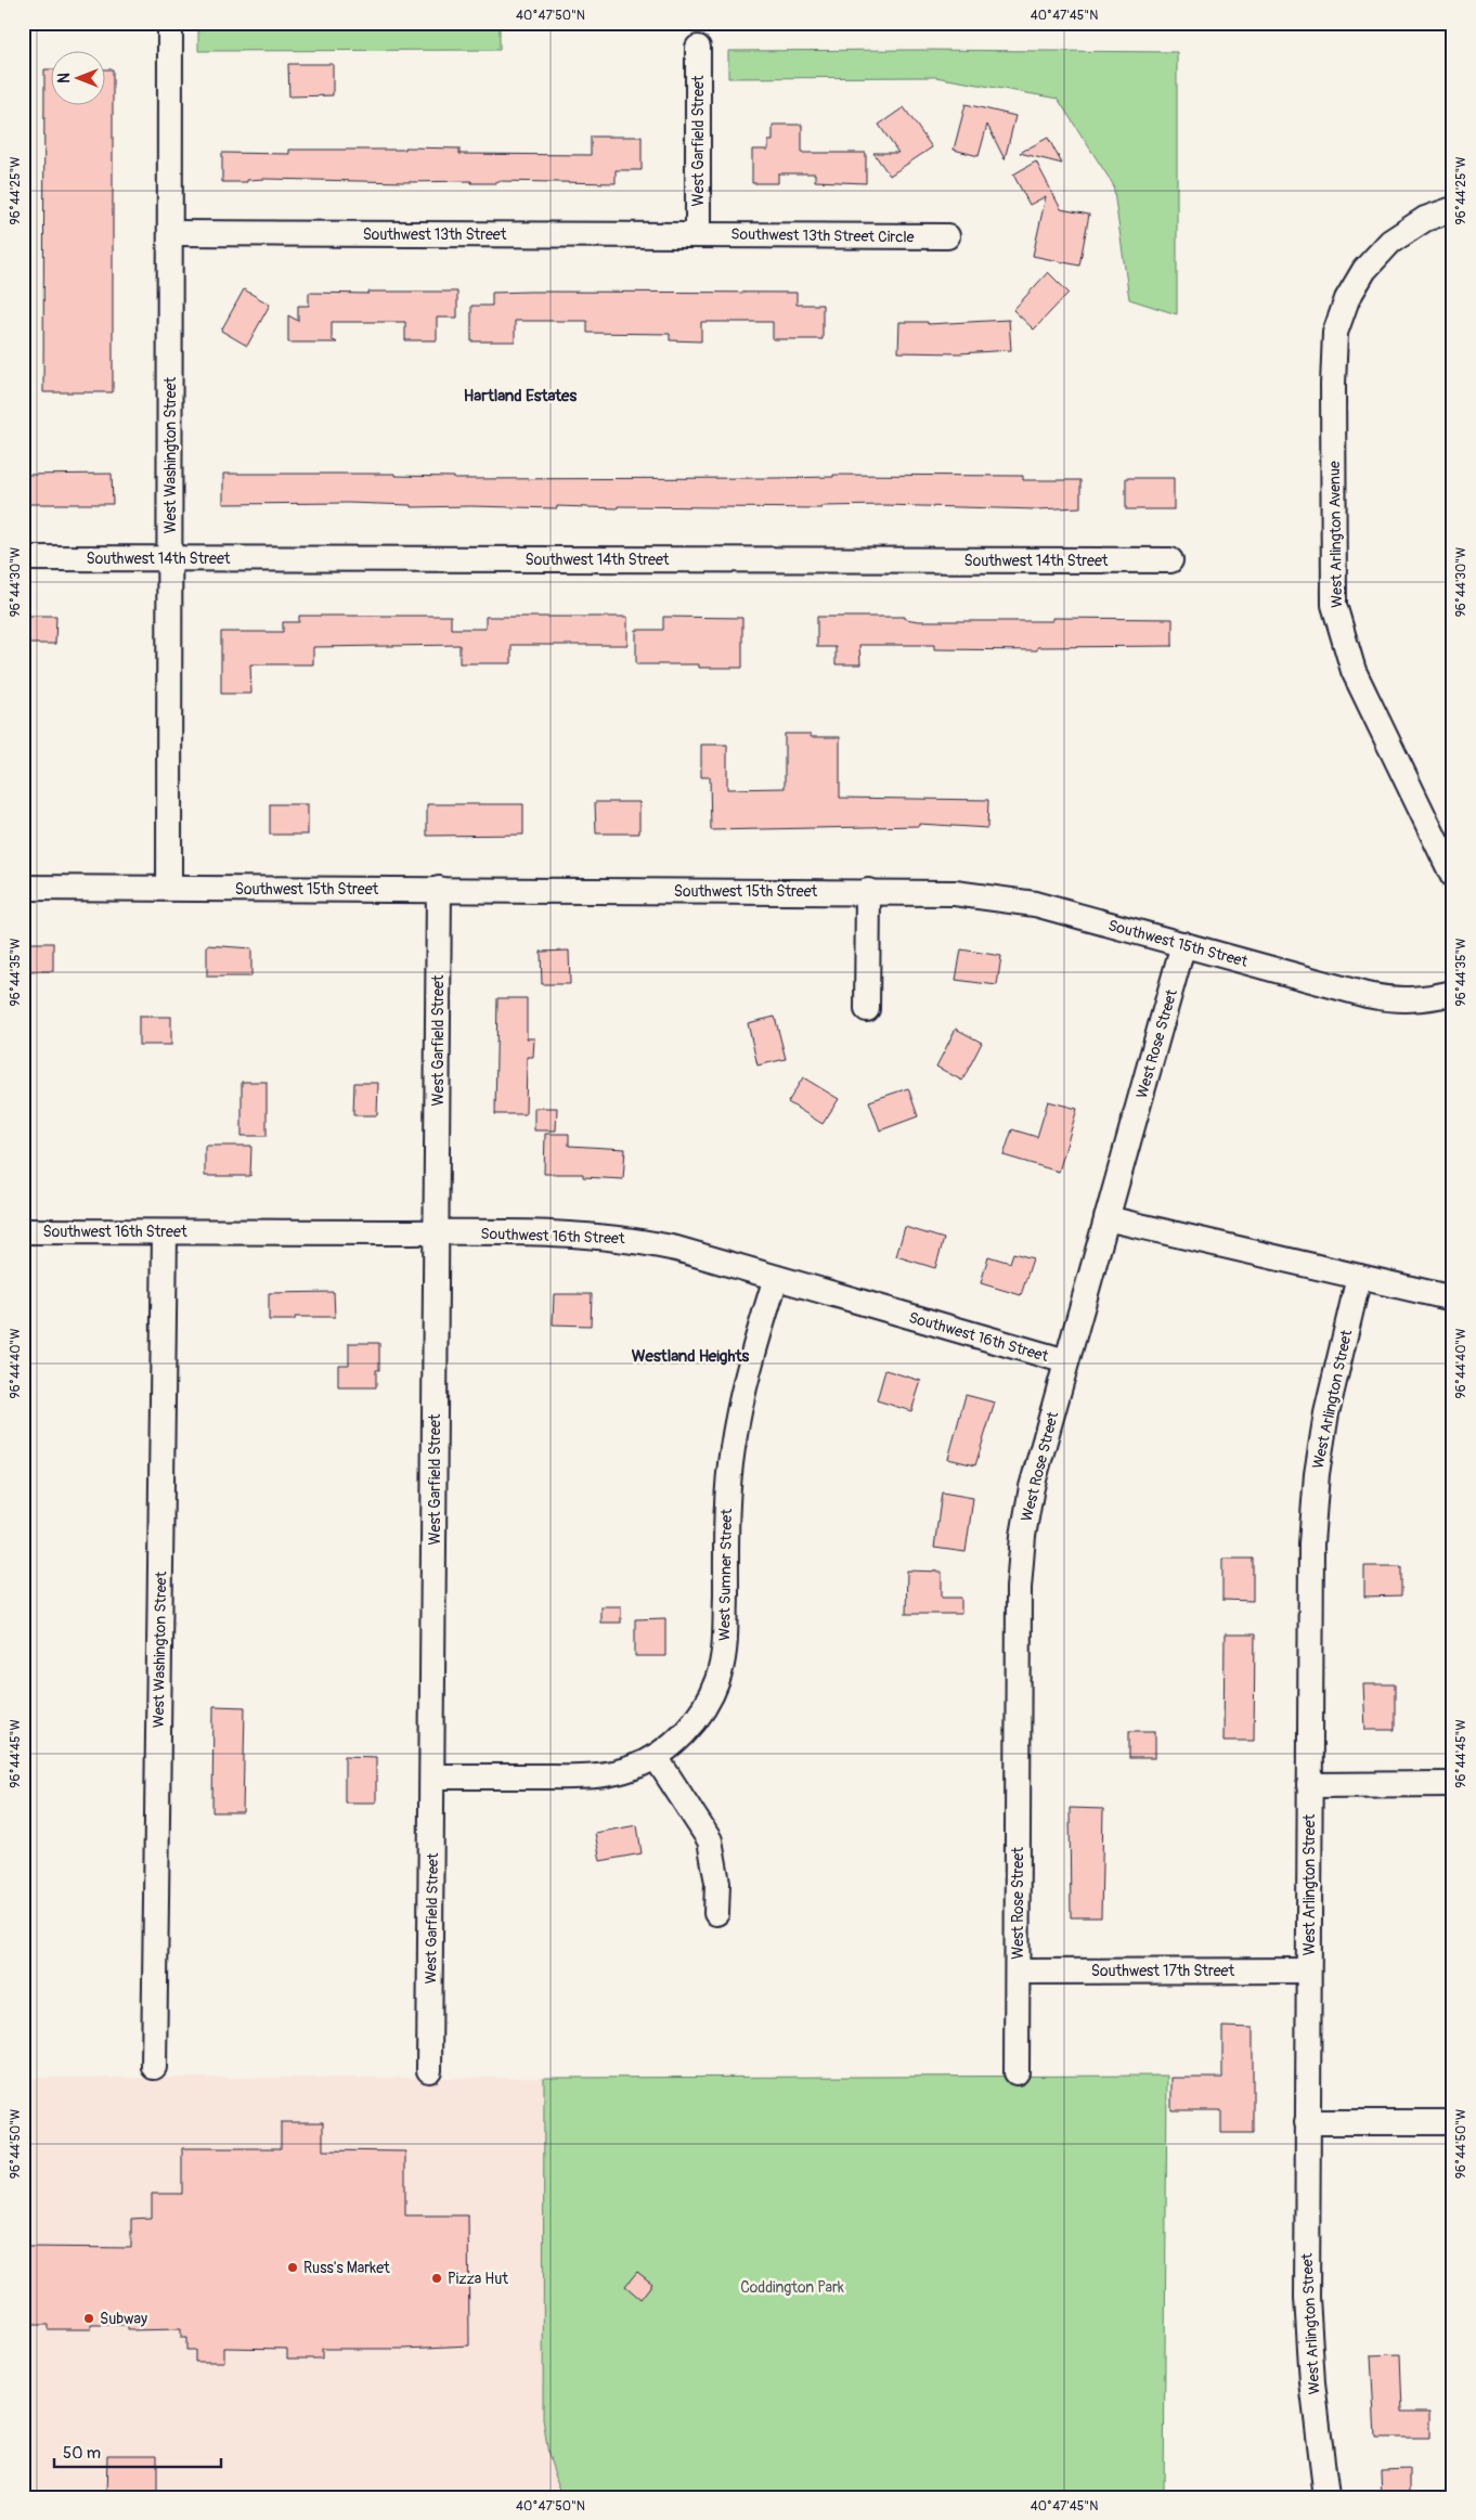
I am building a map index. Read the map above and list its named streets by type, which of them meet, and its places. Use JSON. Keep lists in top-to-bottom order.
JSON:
{
  "streets": {
    "street": [
      "West Garfield Street",
      "Southwest 13th Street",
      "Southwest 13th Street Circle",
      "West Washington Street",
      "West Arlington Avenue",
      "Southwest 14th Street",
      "Southwest 15th Street",
      "West Rose Street",
      "Southwest 16th Street",
      "West Arlington Street",
      "West Sumner Street",
      "Southwest 17th Street"
    ]
  },
  "crossings": [
    ["West Garfield Street", "Southwest 13th Street"],
    ["West Garfield Street", "Southwest 13th Street Circle"],
    ["West Garfield Street", "Southwest 15th Street"],
    ["West Garfield Street", "Southwest 16th Street"],
    ["West Garfield Street", "West Sumner Street"],
    ["Southwest 13th Street", "Southwest 13th Street Circle"],
    ["Southwest 13th Street", "West Washington Street"],
    ["West Washington Street", "Southwest 14th Street"],
    ["West Washington Street", "Southwest 15th Street"],
    ["West Washington Street", "Southwest 16th Street"],
    ["Southwest 15th Street", "West Rose Street"],
    ["West Rose Street", "Southwest 16th Street"],
    ["West Rose Street", "Southwest 17th Street"],
    ["Southwest 16th Street", "West Sumner Street"],
    ["West Arlington Street", "Southwest 17th Street"]
  ],
  "districts": ["Hartland Estates", "Westland Heights"],
  "parks": ["Coddington Park"],
  "places": ["Russ's Market", "Pizza Hut", "Subway"],
  "scale_bar": "50 m",
  "north": "left",
  "coordinates": [
    "40°47'50\"N",
    "40°47'45\"N",
    "96°44'25\"W",
    "96°44'30\"W",
    "96°44'35\"W",
    "96°44'40\"W",
    "96°44'45\"W",
    "96°44'50\"W"
  ]
}
